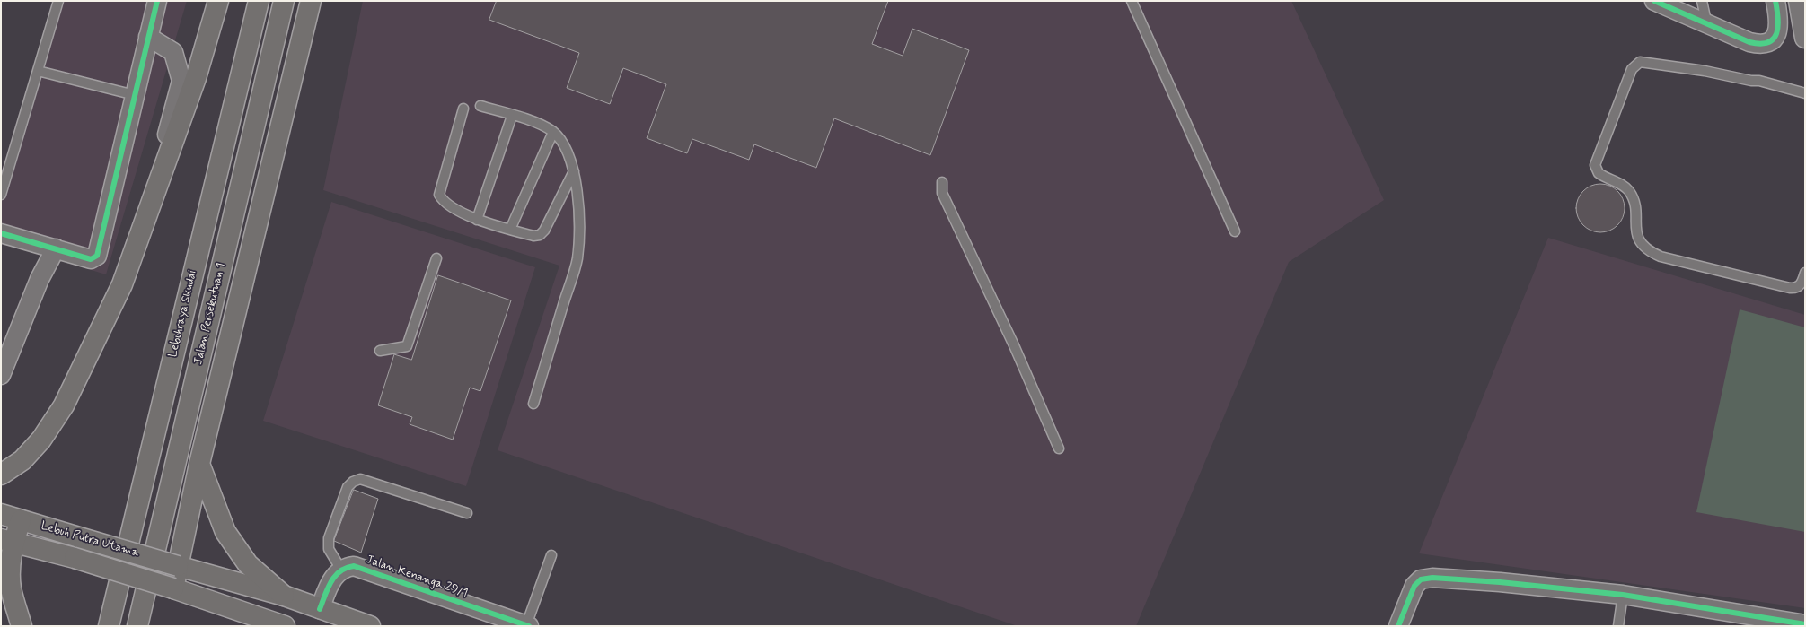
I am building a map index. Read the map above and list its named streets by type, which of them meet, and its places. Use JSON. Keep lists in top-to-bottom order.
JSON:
{
  "streets": {
    "main road": ["Lebuhraya Skudai", "Jalan Persekutuan 1", "Lebuh Putra Utama"],
    "street": ["Jalan Kenanga 29/1"]
  }
}
